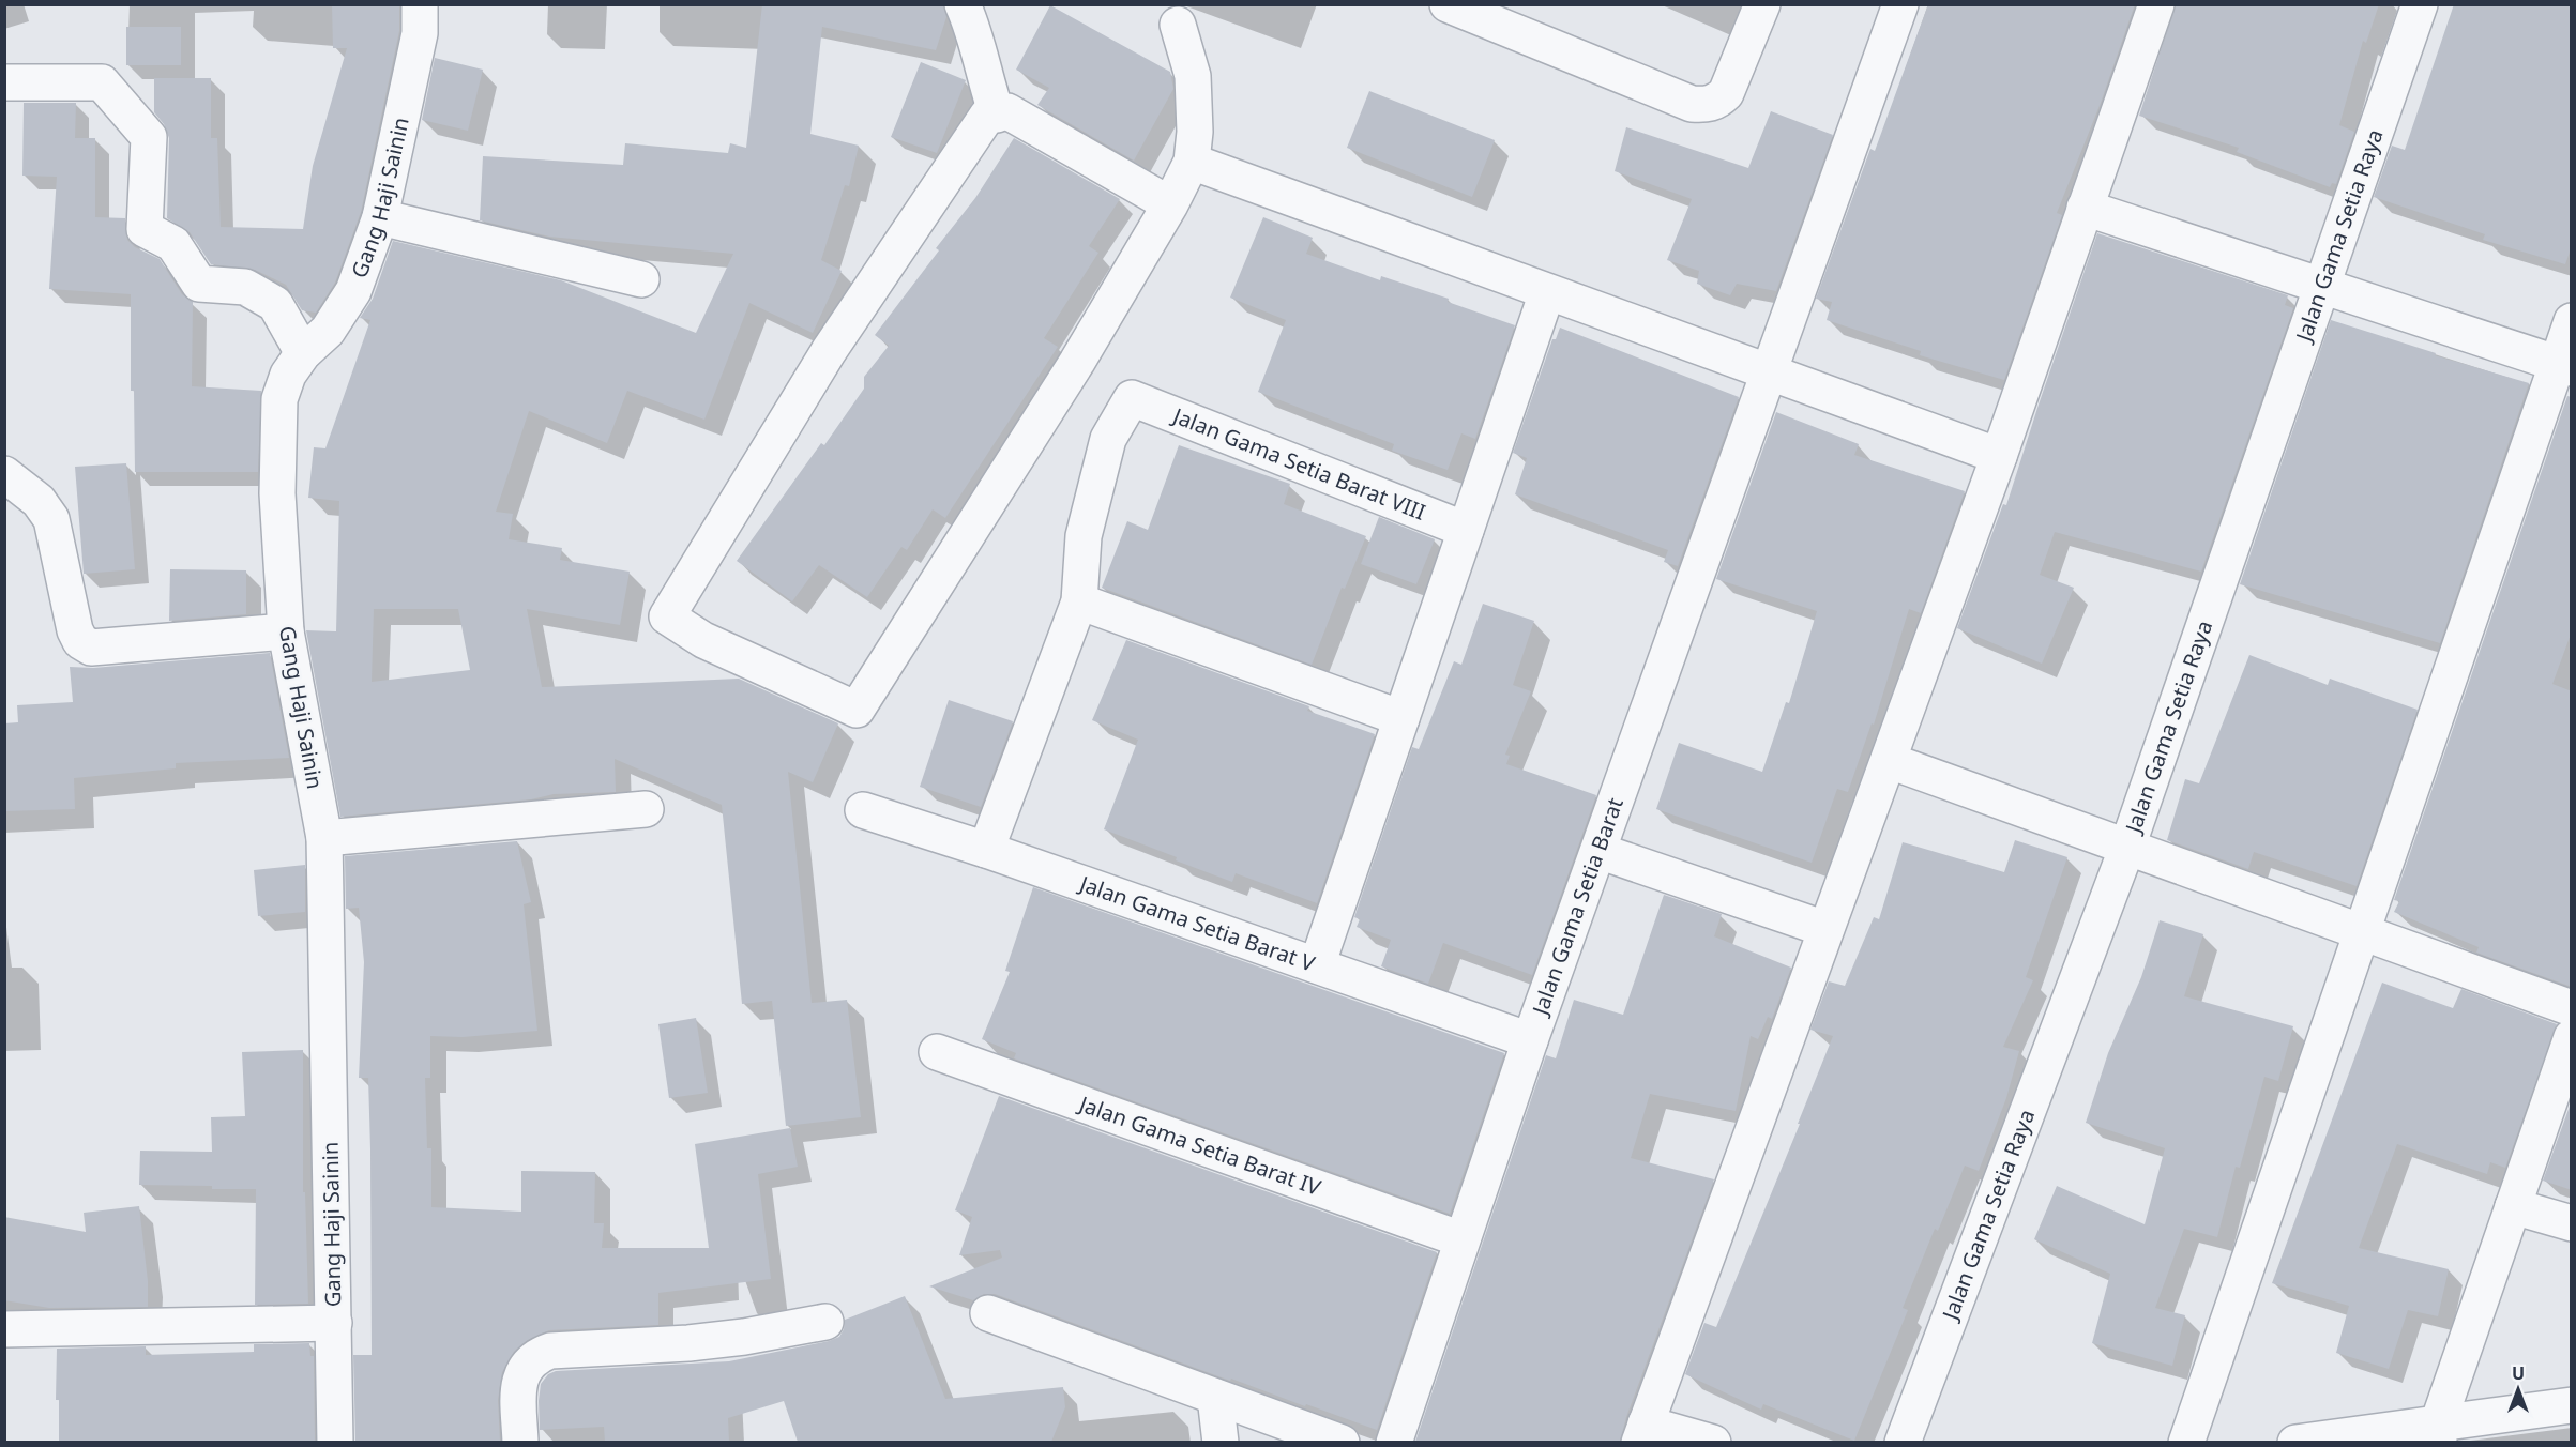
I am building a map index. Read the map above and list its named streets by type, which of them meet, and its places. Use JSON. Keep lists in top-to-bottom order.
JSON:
{
  "streets": {
    "street": [
      "Gang Haji Sainin",
      "Jalan Gama Setia Raya",
      "Jalan Gama Setia Barat VIII",
      "Jalan Gama Setia Barat",
      "Jalan Gama Setia Barat V",
      "Jalan Gama Setia Barat IV"
    ]
  },
  "crossings": [
    ["Jalan Gama Setia Barat", "Jalan Gama Setia Barat V"],
    ["Jalan Gama Setia Barat", "Jalan Gama Setia Barat IV"]
  ],
  "north": "top"
}
